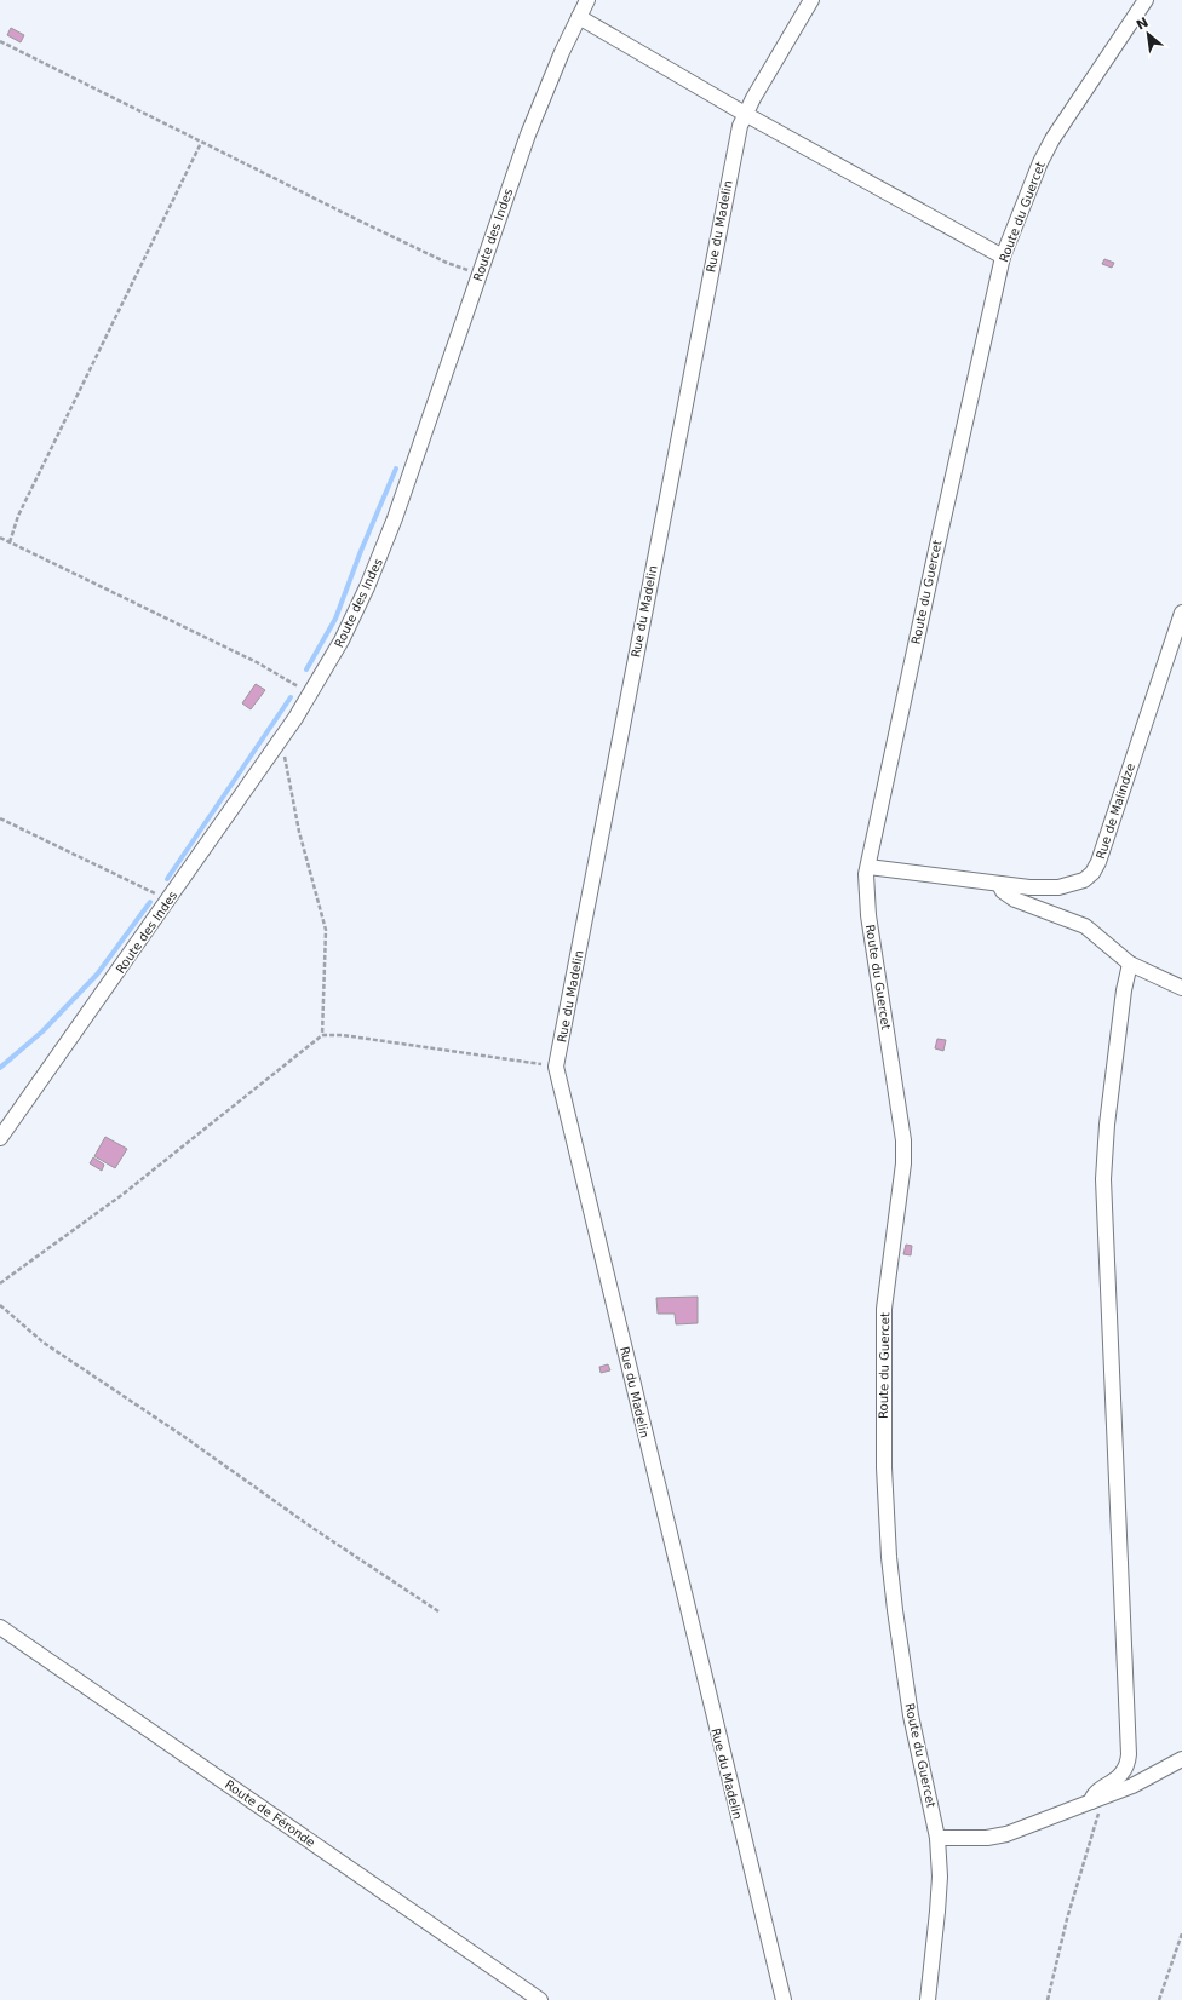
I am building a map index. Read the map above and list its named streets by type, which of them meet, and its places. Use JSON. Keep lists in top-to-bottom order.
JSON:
{
  "streets": {
    "street": [
      "Route du Guercet",
      "Rue du Madelin",
      "Route des Indes",
      "Rue de Malindze",
      "Route de Féronde"
    ]
  },
  "crossings": [
    ["Route du Guercet", "Rue de Malindze"]
  ],
  "north": "top left"
}
